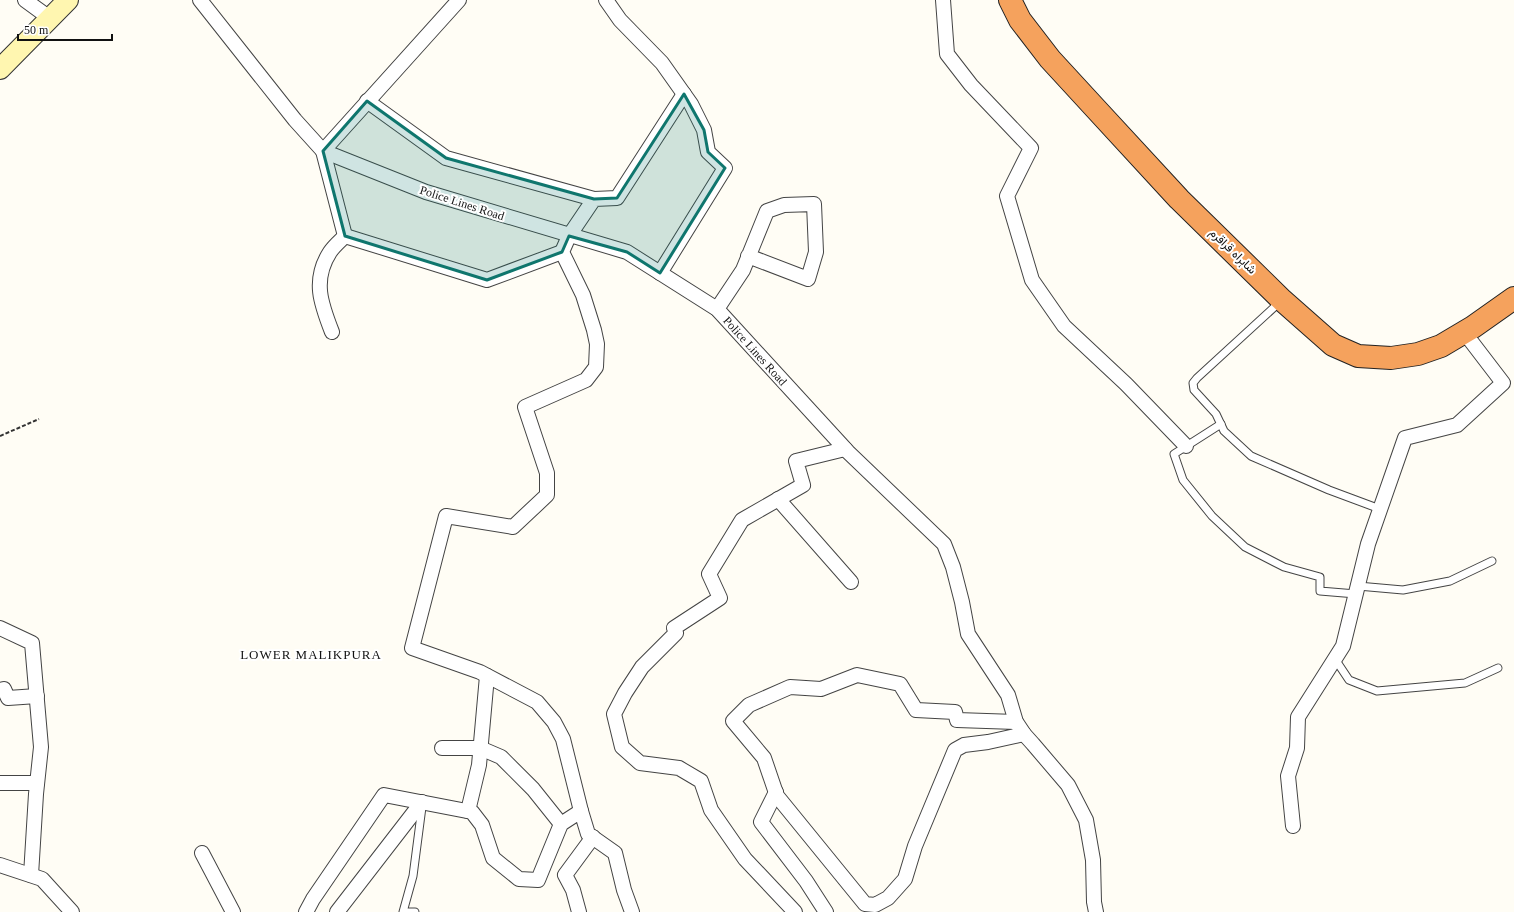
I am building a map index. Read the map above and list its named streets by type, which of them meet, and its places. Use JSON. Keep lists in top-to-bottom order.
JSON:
{
  "streets": {
    "highway": ["شاہراہ قراقرم"],
    "street": ["Police Lines Road"]
  },
  "districts": ["LOWER MALIKPURA"],
  "scale_bar": "50 m"
}
